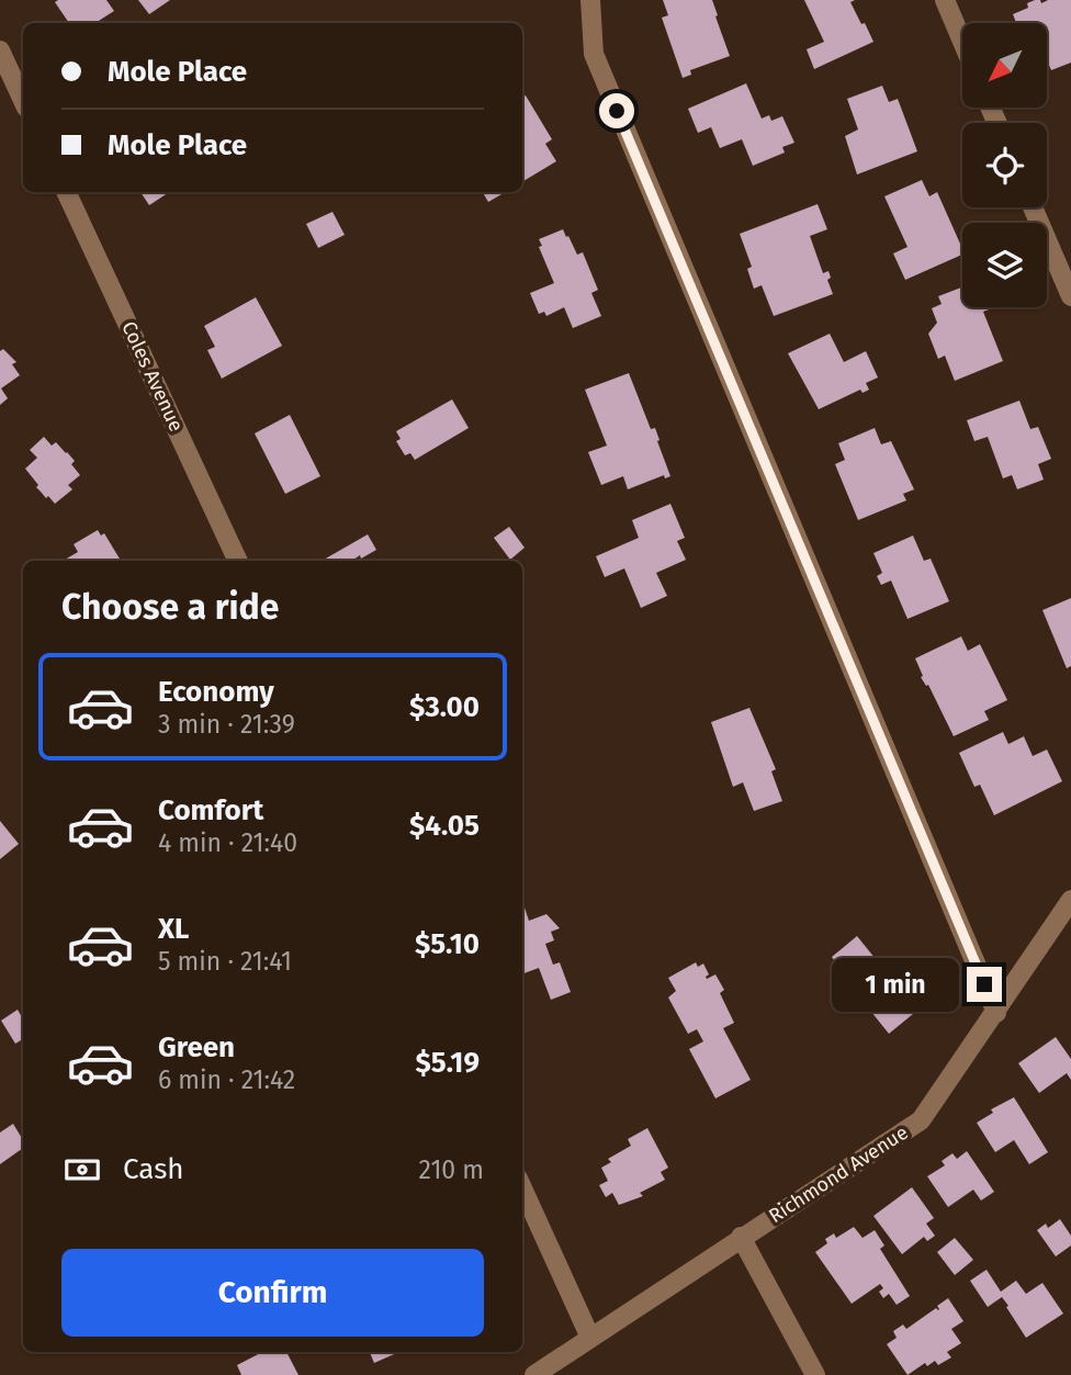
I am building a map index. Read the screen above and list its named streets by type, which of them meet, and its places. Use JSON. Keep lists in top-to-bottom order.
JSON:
{
  "streets": {
    "street": ["Coles Avenue", "Richmond Avenue"]
  },
  "north": "bottom left",
  "page": {
    "banner": ["Mole Place", "Mole Place"],
    "heading": "Choose a ride",
    "list": [
      {
        "name": "Economy",
        "note": "3 min · 21:39",
        "value": "$3.00"
      },
      {
        "name": "Comfort",
        "note": "4 min · 21:40",
        "value": "$4.05"
      },
      {
        "name": "XL",
        "note": "5 min · 21:41",
        "value": "$5.10"
      },
      {
        "name": "Green",
        "note": "6 min · 21:42",
        "value": "$5.19"
      }
    ],
    "bubble": "1 min",
    "pay": ["Cash", "210 m"],
    "buttons": "Confirm"
  }
}
